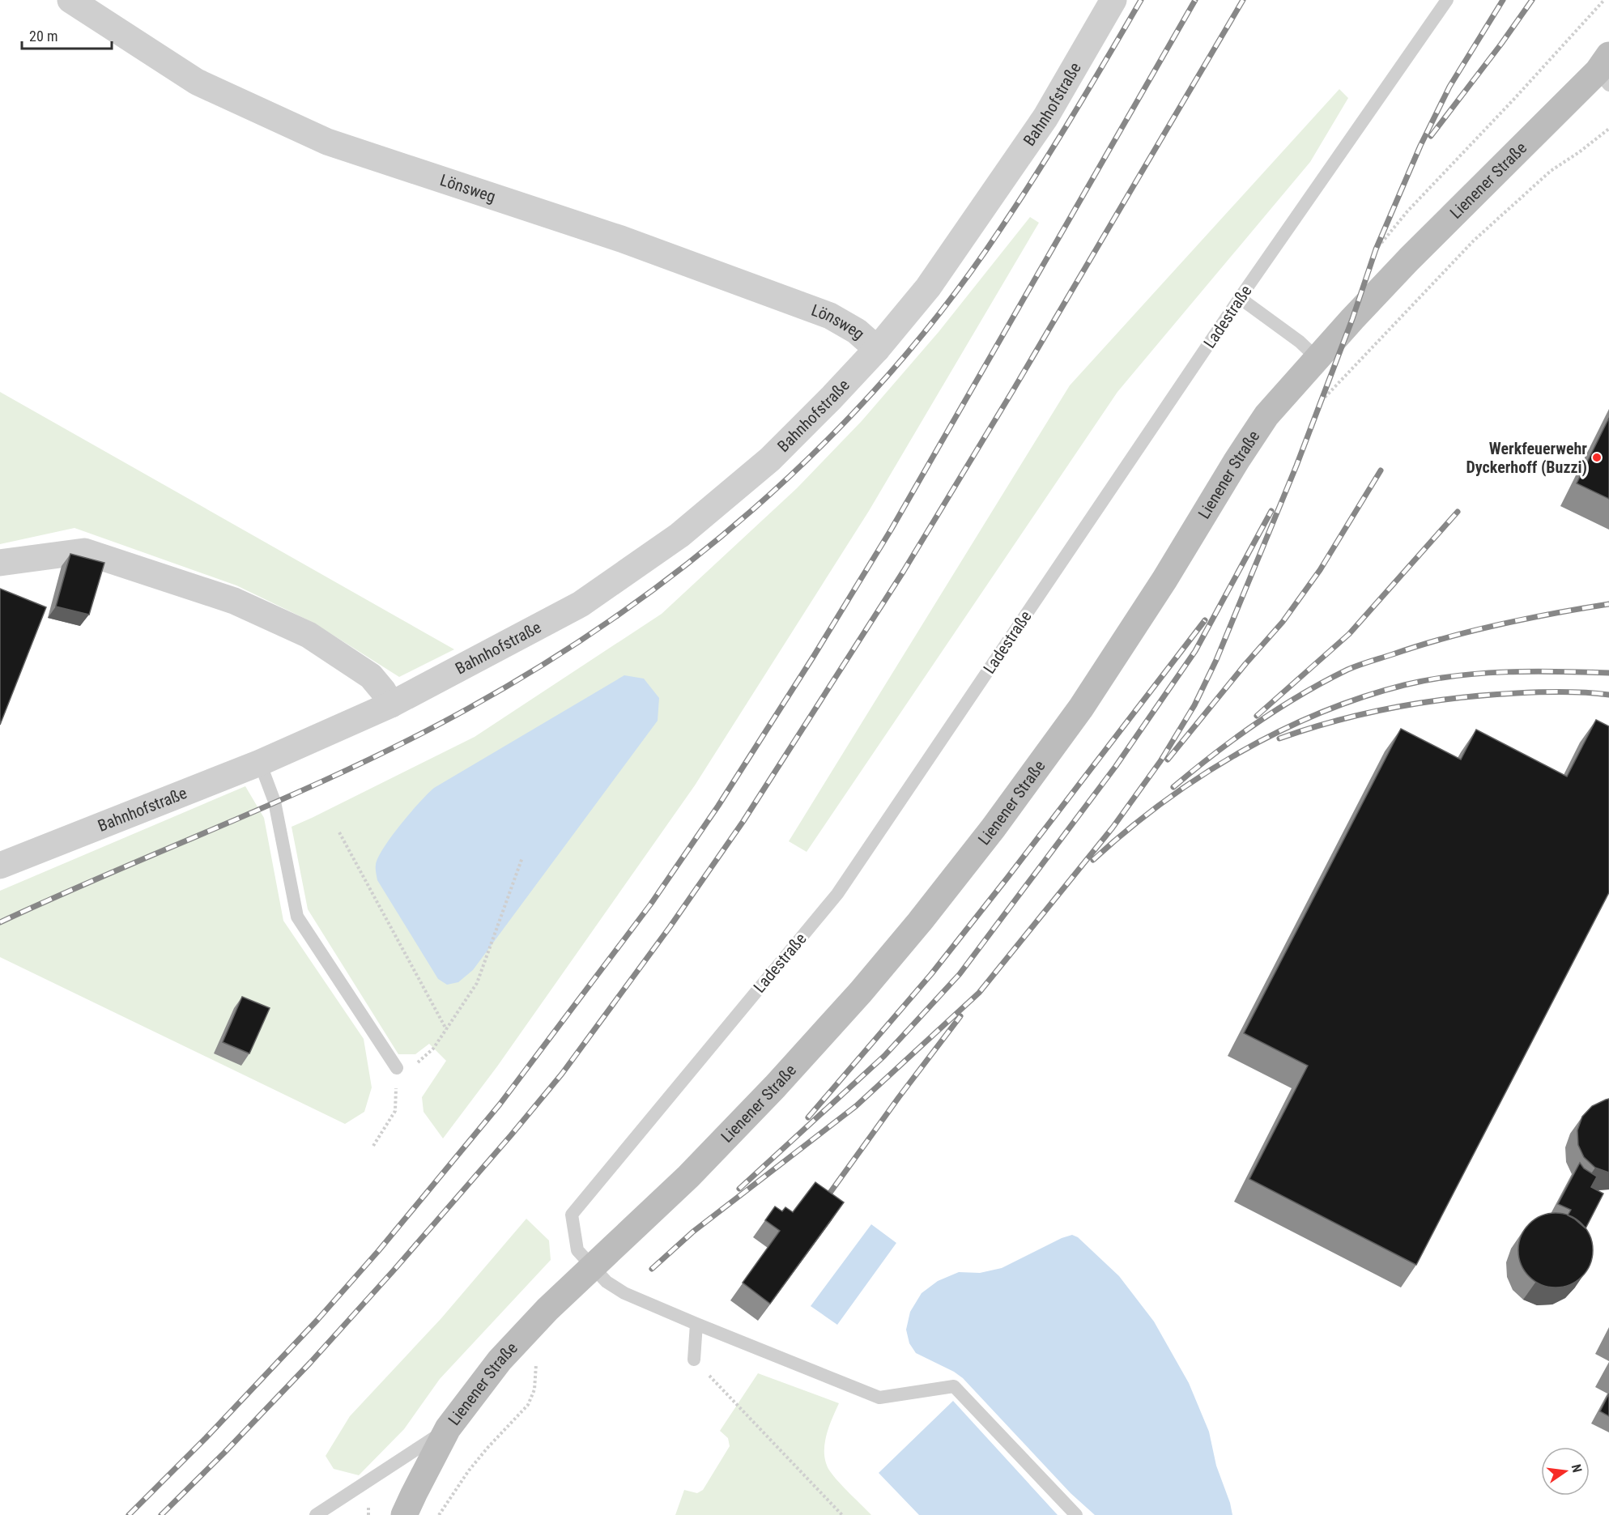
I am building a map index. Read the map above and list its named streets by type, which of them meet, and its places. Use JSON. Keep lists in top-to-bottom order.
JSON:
{
  "streets": {
    "street": ["Bahnhofstraße", "Lienener Straße", "Lönsweg"],
    "lane": ["Ladestraße"]
  },
  "crossings": [
    ["Bahnhofstraße", "Lönsweg"],
    ["Lienener Straße", "Ladestraße"]
  ],
  "places": ["Werkfeuerwehr Dyckerhoff (Buzzi)"],
  "scale_bar": "20 m",
  "north": "right"
}
